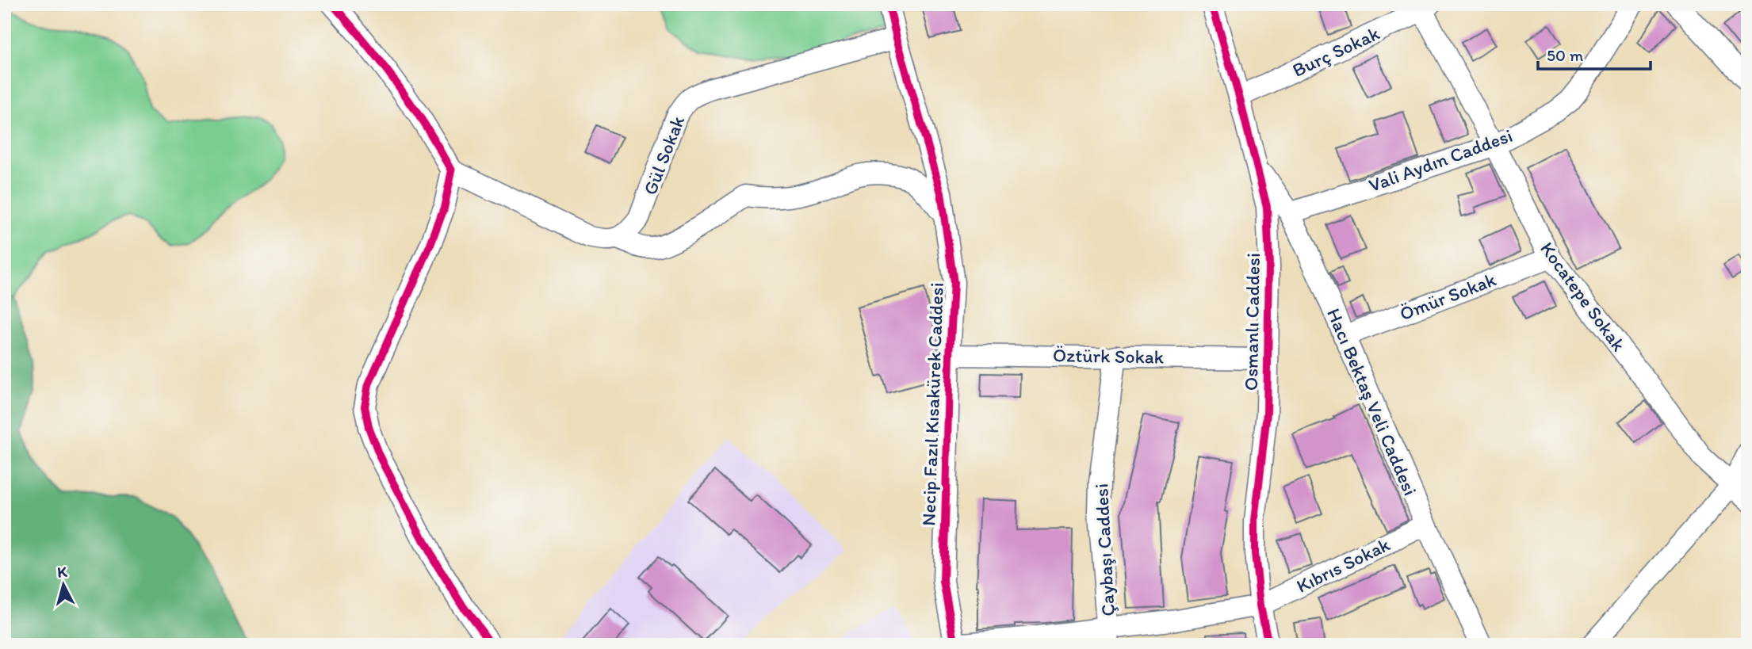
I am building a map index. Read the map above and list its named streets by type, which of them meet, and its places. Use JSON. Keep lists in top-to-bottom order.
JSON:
{
  "streets": {
    "street": [
      "Burç Sokak",
      "Gül Sokak",
      "Vali Aydın Caddesi",
      "Ömür Sokak",
      "Kocatepe Sokak",
      "Osmanlı Caddesi",
      "Öztürk Sokak",
      "Hacı Bektaş Veli Caddesi",
      "Necip Fazıl Kısakürek Caddesi",
      "Çaybaşı Caddesi",
      "Kıbrıs Sokak"
    ]
  },
  "crossings": [
    ["Burç Sokak", "Kocatepe Sokak"],
    ["Burç Sokak", "Osmanlı Caddesi"],
    ["Gül Sokak", "Necip Fazıl Kısakürek Caddesi"],
    ["Vali Aydın Caddesi", "Kocatepe Sokak"],
    ["Vali Aydın Caddesi", "Hacı Bektaş Veli Caddesi"],
    ["Ömür Sokak", "Kocatepe Sokak"],
    ["Ömür Sokak", "Hacı Bektaş Veli Caddesi"],
    ["Osmanlı Caddesi", "Öztürk Sokak"],
    ["Osmanlı Caddesi", "Hacı Bektaş Veli Caddesi"],
    ["Osmanlı Caddesi", "Kıbrıs Sokak"],
    ["Öztürk Sokak", "Necip Fazıl Kısakürek Caddesi"],
    ["Öztürk Sokak", "Çaybaşı Caddesi"],
    ["Hacı Bektaş Veli Caddesi", "Kıbrıs Sokak"],
    ["Necip Fazıl Kısakürek Caddesi", "Kıbrıs Sokak"],
    ["Çaybaşı Caddesi", "Kıbrıs Sokak"]
  ],
  "scale_bar": "50 m",
  "north": "top"
}
